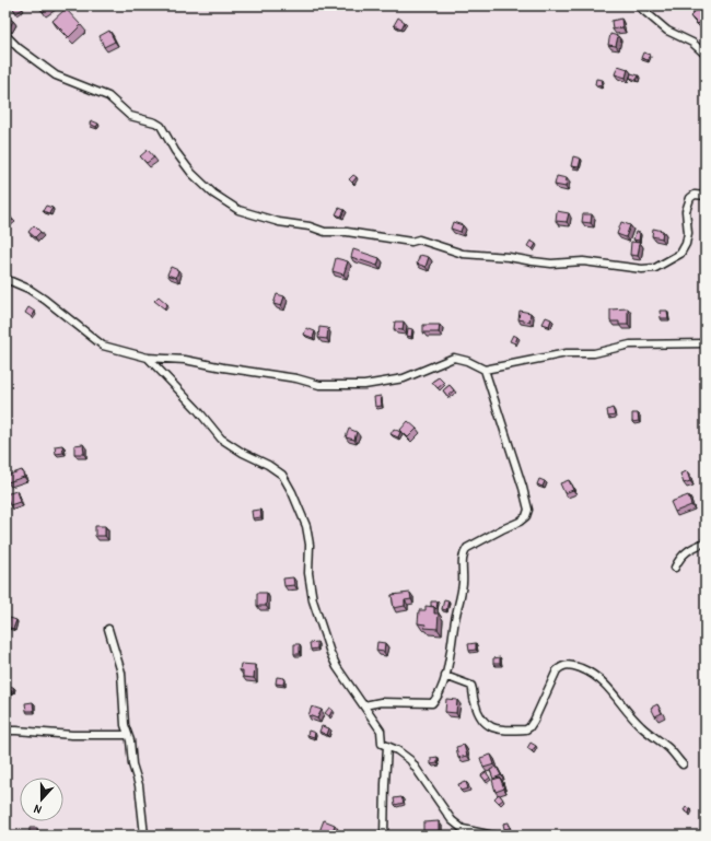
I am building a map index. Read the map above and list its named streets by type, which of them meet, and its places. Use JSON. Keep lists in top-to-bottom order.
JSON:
{
  "north": "bottom"
}
